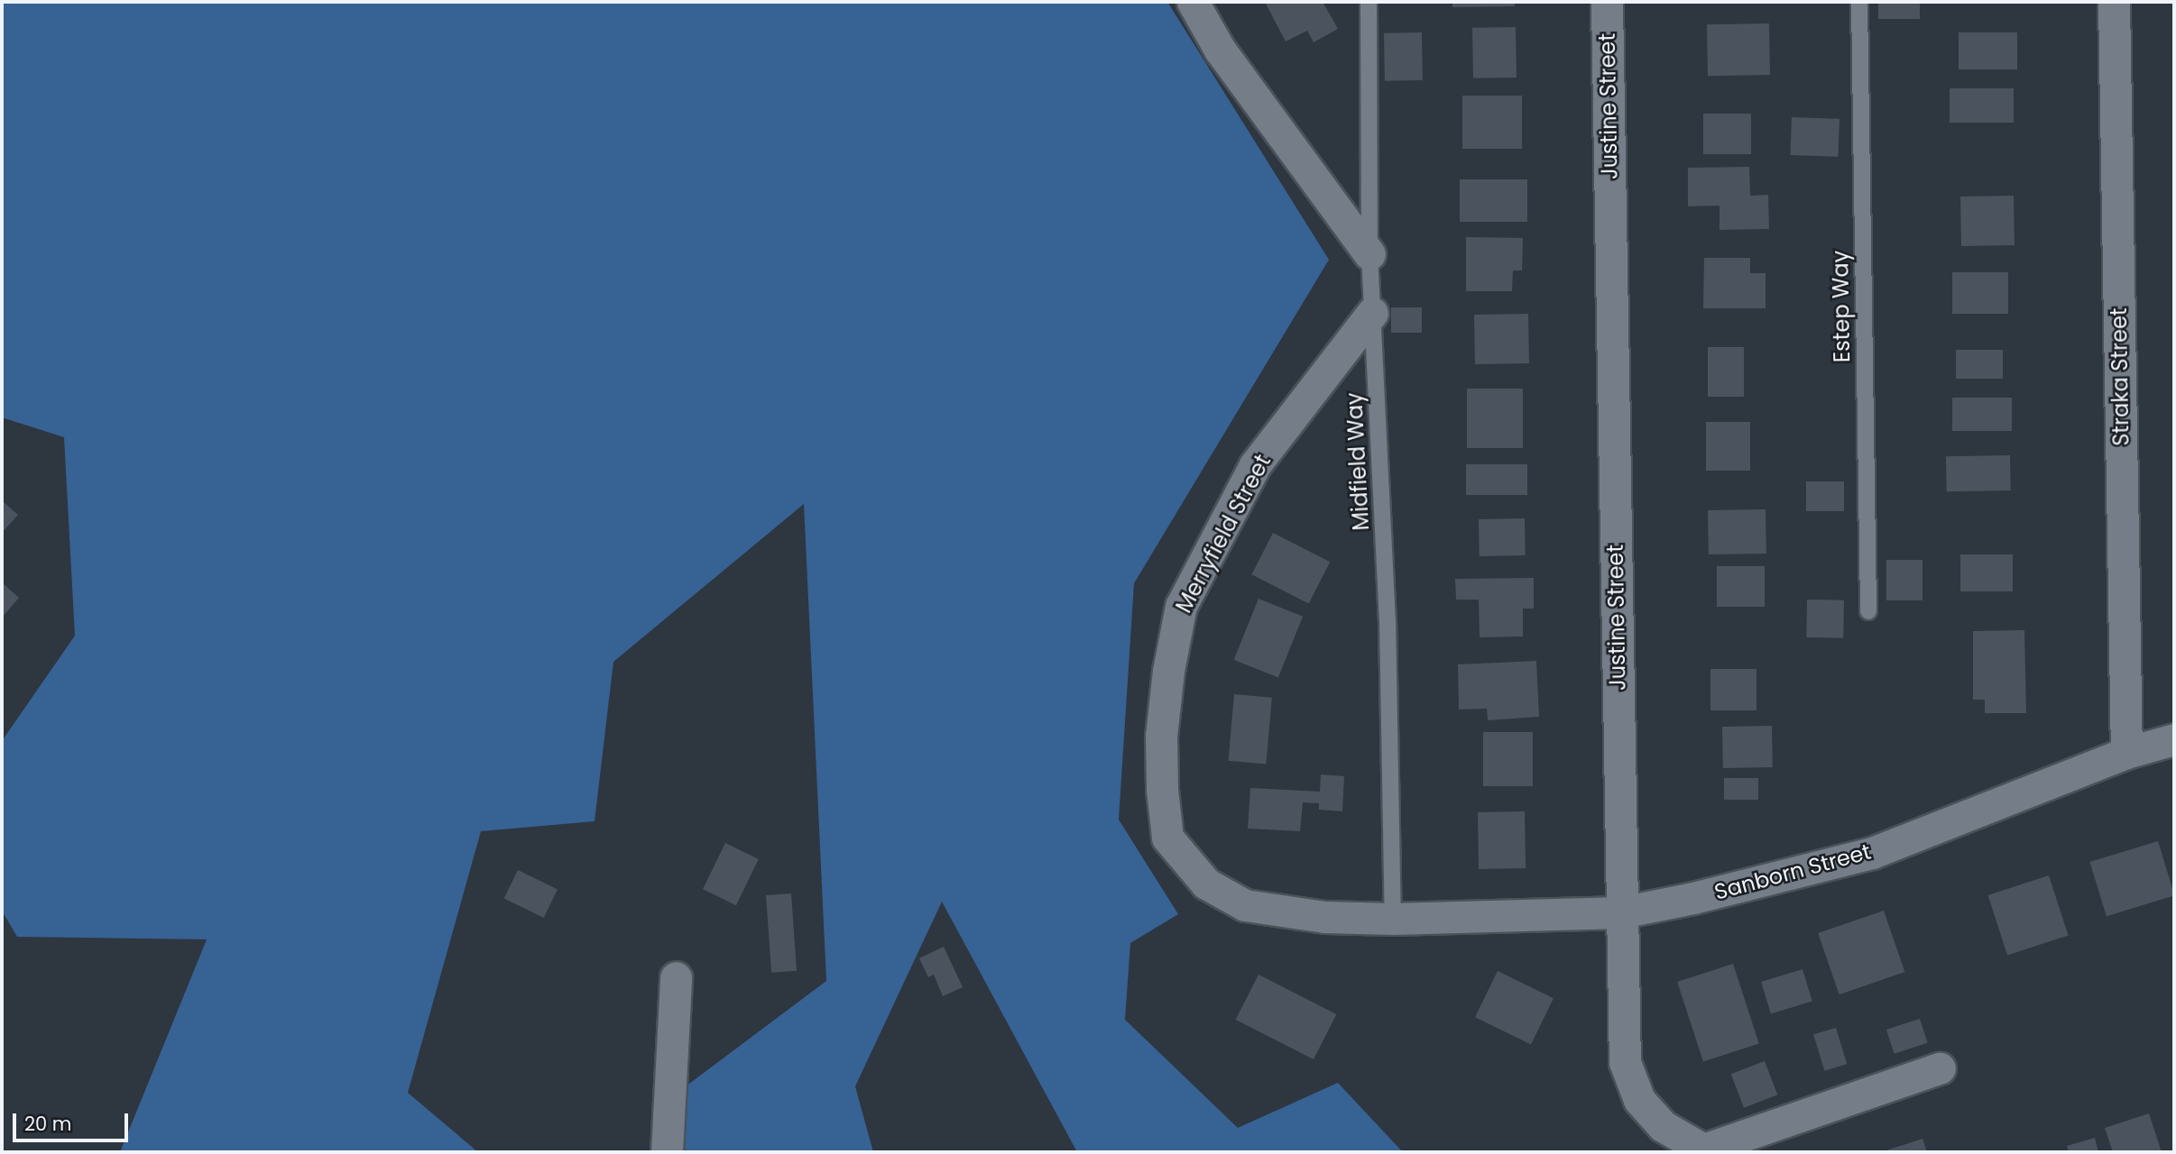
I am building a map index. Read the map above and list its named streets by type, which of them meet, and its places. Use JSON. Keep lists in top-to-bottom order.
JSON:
{
  "streets": {
    "street": [
      "Justine Street",
      "Straka Street",
      "Merryfield Street",
      "Sanborn Street"
    ],
    "lane": ["Estep Way", "Midfield Way"]
  },
  "crossings": [
    ["Justine Street", "Sanborn Street"],
    ["Straka Street", "Sanborn Street"],
    ["Midfield Way", "Merryfield Street"],
    ["Midfield Way", "Sanborn Street"],
    ["Merryfield Street", "Sanborn Street"]
  ],
  "scale_bar": "20 m"
}
